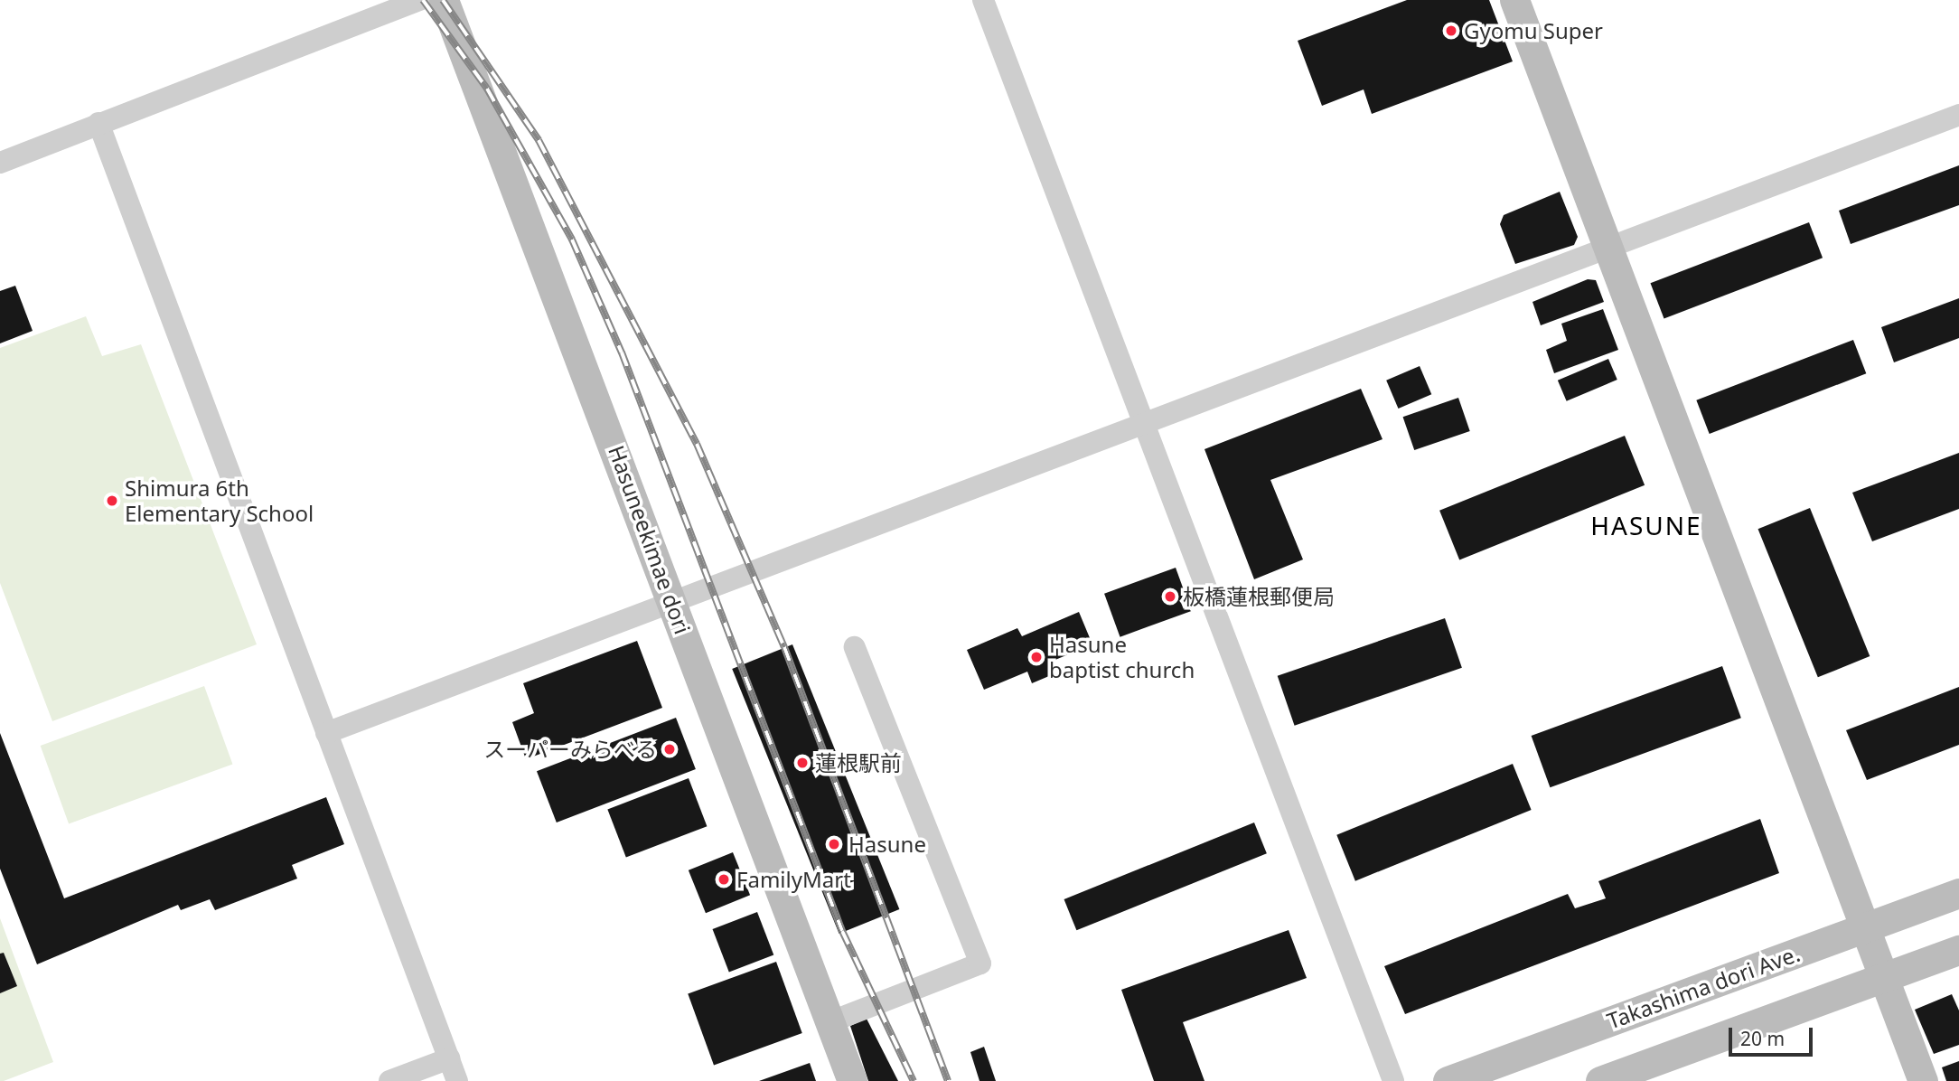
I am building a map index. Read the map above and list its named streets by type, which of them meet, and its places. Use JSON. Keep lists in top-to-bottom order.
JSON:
{
  "streets": {
    "street": ["Hasuneekimae dori", "Takashima dori Ave."]
  },
  "districts": ["HASUNE"],
  "places": [
    "Gyomu Super",
    "Shimura 6th Elementary School",
    "板橋蓮根郵便局",
    "Hasune baptist church",
    "スーパーみらべる",
    "蓮根駅前",
    "Hasune",
    "FamilyMart"
  ],
  "scale_bar": "20 m"
}
